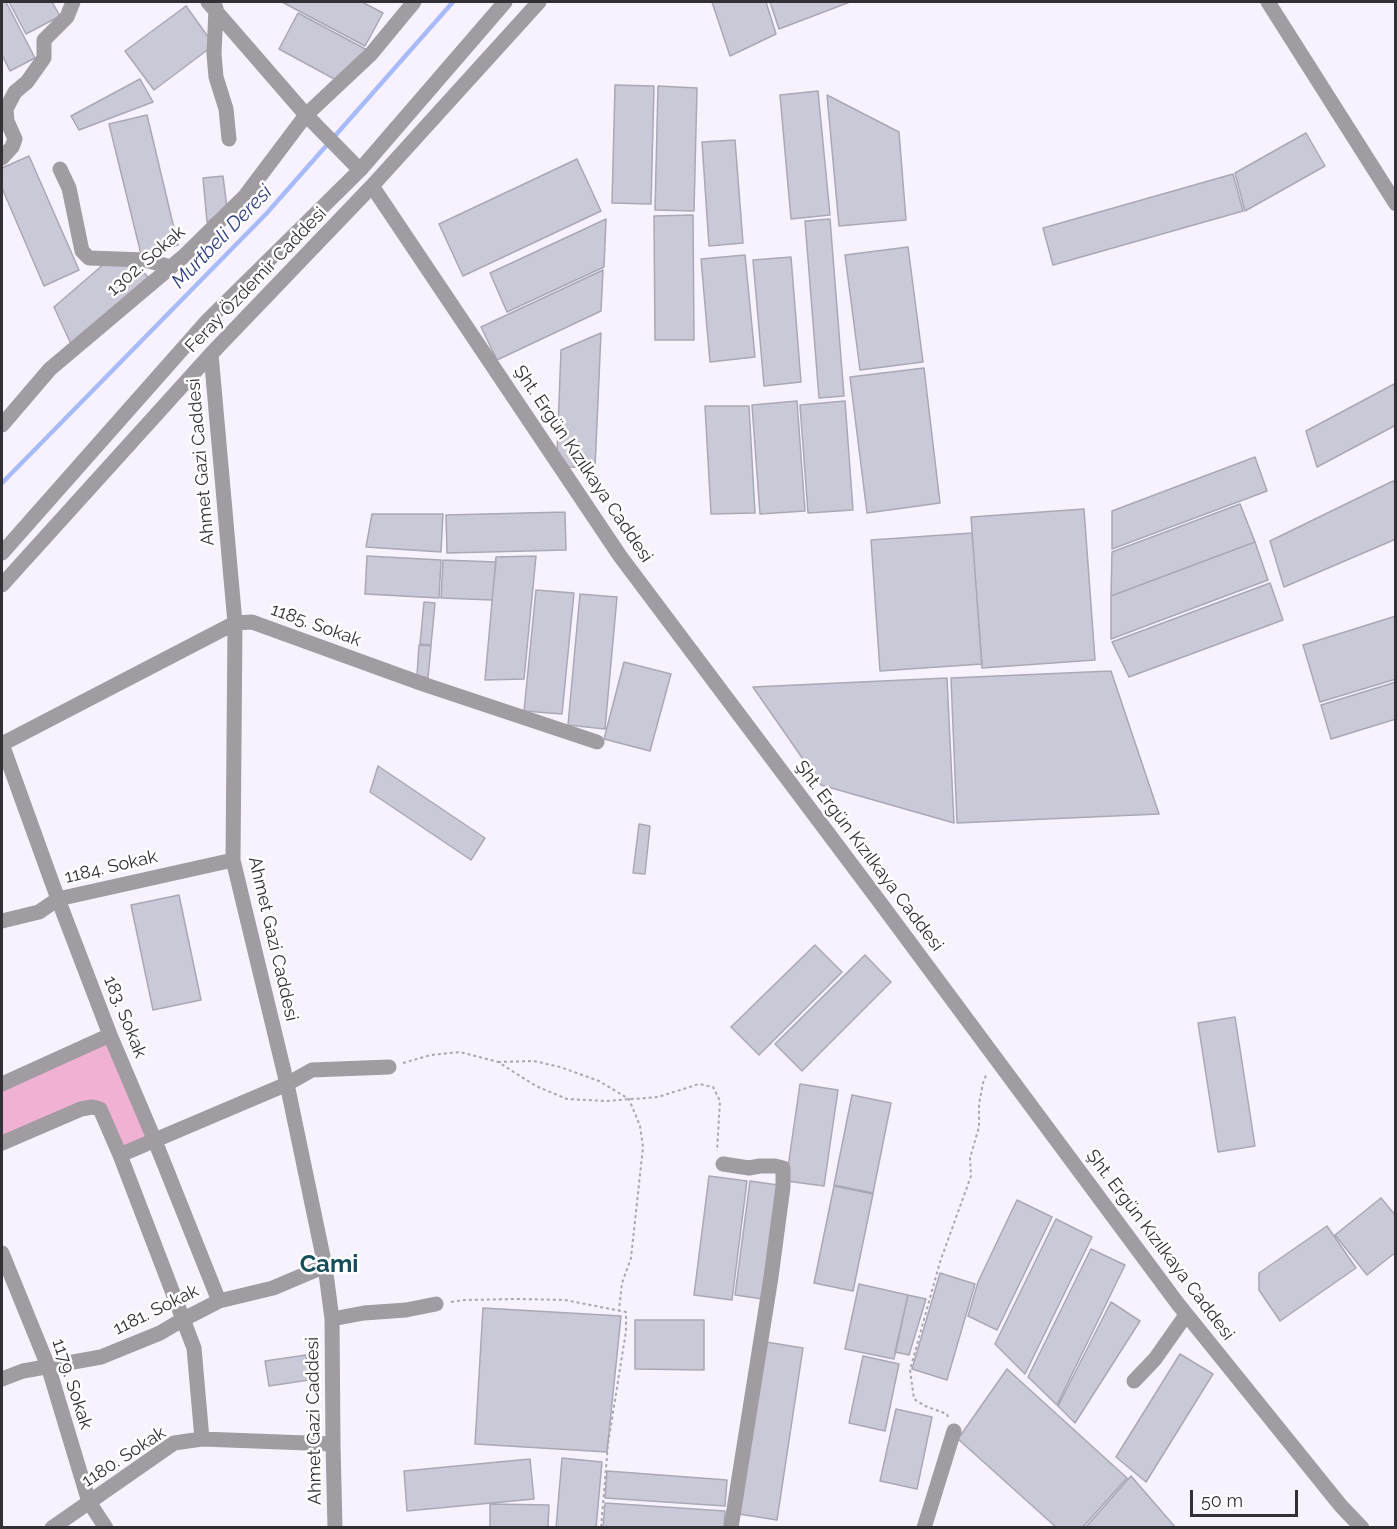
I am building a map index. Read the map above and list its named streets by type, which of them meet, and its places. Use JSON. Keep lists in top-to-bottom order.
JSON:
{
  "streets": {
    "street": [
      "1302. Sokak",
      "Feray Özdemir Caddesi",
      "Ahmet Gazi Caddesi",
      "Şht. Ergün Kızılkaya Caddesi",
      "1185. Sokak",
      "1184. Sokak",
      "183. Sokak",
      "1181. Sokak",
      "1179. Sokak",
      "1180. Sokak"
    ]
  },
  "crossings": [
    ["Feray Özdemir Caddesi", "Ahmet Gazi Caddesi"],
    ["Feray Özdemir Caddesi", "Şht. Ergün Kızılkaya Caddesi"],
    ["Ahmet Gazi Caddesi", "1185. Sokak"],
    ["Ahmet Gazi Caddesi", "1184. Sokak"],
    ["Ahmet Gazi Caddesi", "1181. Sokak"],
    ["Ahmet Gazi Caddesi", "1180. Sokak"],
    ["1184. Sokak", "183. Sokak"],
    ["183. Sokak", "1181. Sokak"],
    ["1181. Sokak", "1179. Sokak"],
    ["1179. Sokak", "1180. Sokak"]
  ],
  "districts": ["Cami"],
  "water": ["Murtbeli Deresi"],
  "scale_bar": "50 m"
}
